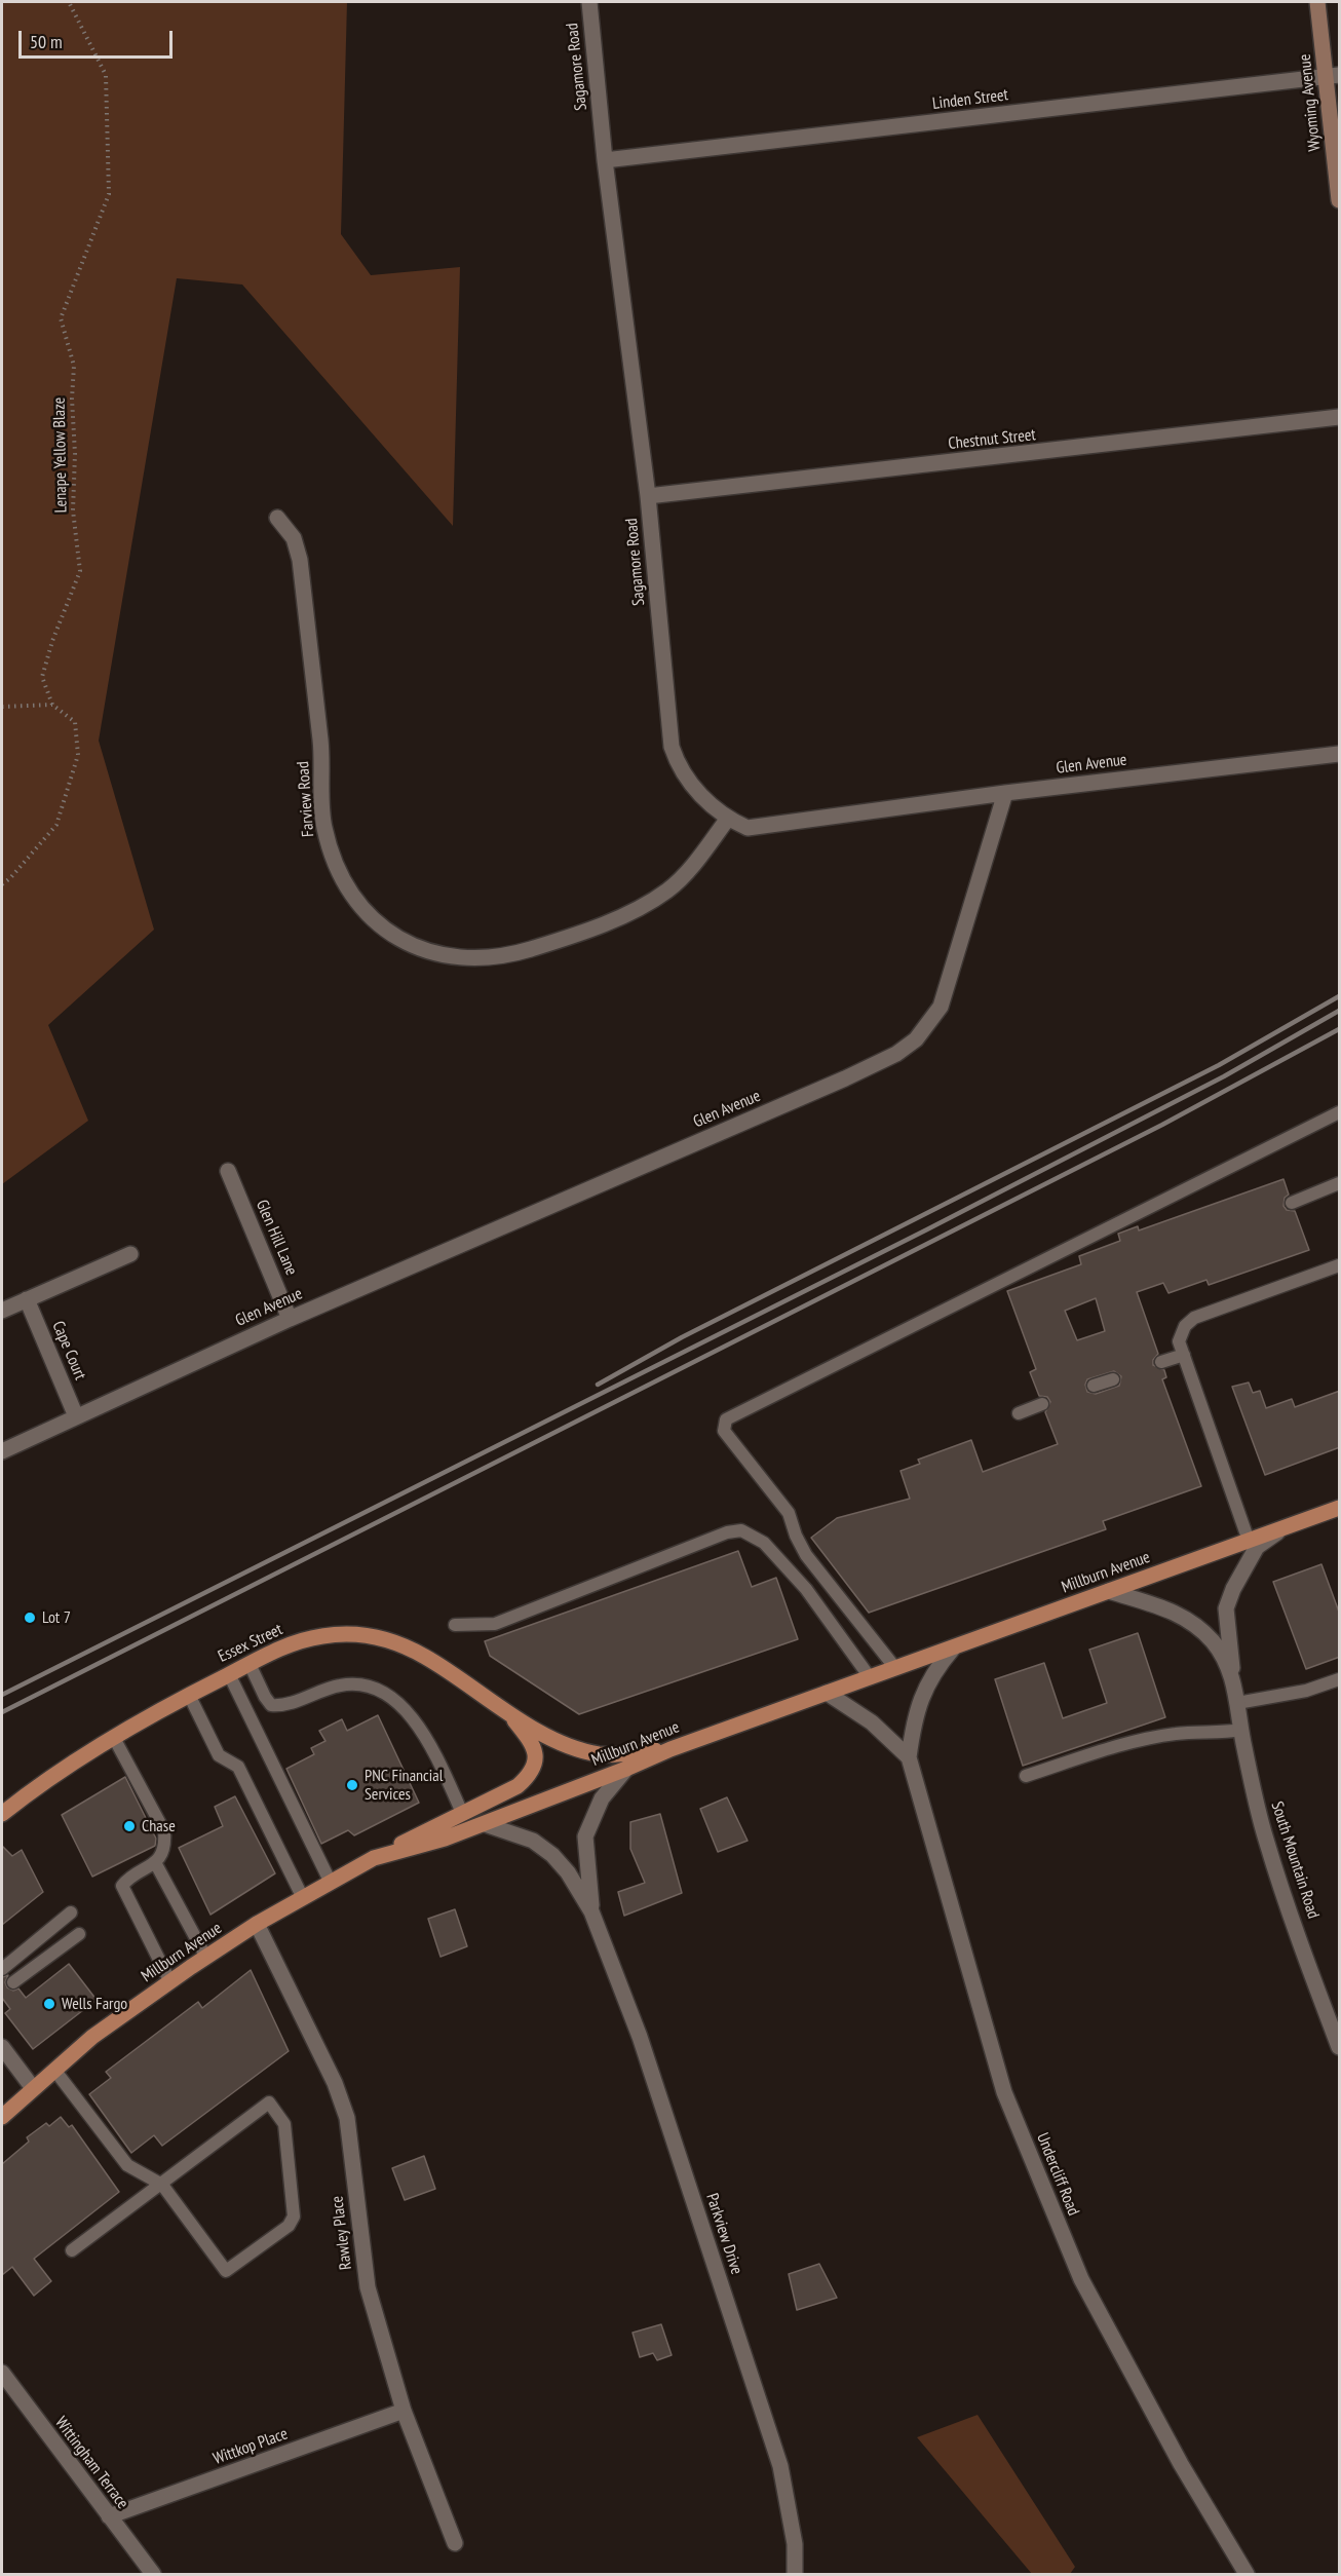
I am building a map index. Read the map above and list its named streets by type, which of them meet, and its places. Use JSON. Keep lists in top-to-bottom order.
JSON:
{
  "streets": {
    "main road": ["Wyoming Avenue", "Millburn Avenue", "Essex Street"],
    "street": [
      "Sagamore Road",
      "Linden Street",
      "Chestnut Street",
      "Glen Avenue",
      "Farview Road",
      "Glen Hill Lane",
      "Cape Court",
      "South Mountain Road",
      "Undercliff Road",
      "Rawley Place",
      "Parkview Drive",
      "Wittkop Place",
      "Wittingham Terrace"
    ],
    "path": ["Lenape Yellow Blaze"]
  },
  "crossings": [
    ["Sagamore Road", "Linden Street"],
    ["Sagamore Road", "Chestnut Street"],
    ["Sagamore Road", "Farview Road"],
    ["Linden Street", "Wyoming Avenue"],
    ["Glen Avenue", "Glen Hill Lane"],
    ["Glen Avenue", "Cape Court"],
    ["Millburn Avenue", "Essex Street"],
    ["Millburn Avenue", "South Mountain Road"],
    ["Millburn Avenue", "Undercliff Road"],
    ["Millburn Avenue", "Rawley Place"],
    ["Millburn Avenue", "Parkview Drive"],
    ["Rawley Place", "Wittkop Place"],
    ["Wittkop Place", "Wittingham Terrace"]
  ],
  "places": [
    "Lot 7",
    "PNC Financial Services",
    "Chase",
    "Wells Fargo"
  ],
  "scale_bar": "50 m"
}
